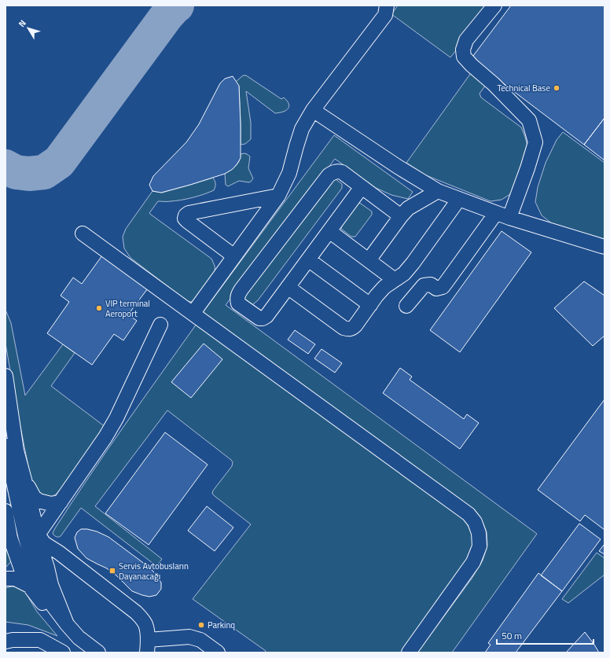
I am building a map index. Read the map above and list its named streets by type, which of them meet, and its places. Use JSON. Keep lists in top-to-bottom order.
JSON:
{
  "places": {
    "other": ["Technical Base", "VIP terminal Aeroport", "Parkinq"],
    "transit": ["Servis Avtobusların Dayanacağı"]
  },
  "scale_bar": "50 m",
  "north": "top left"
}
